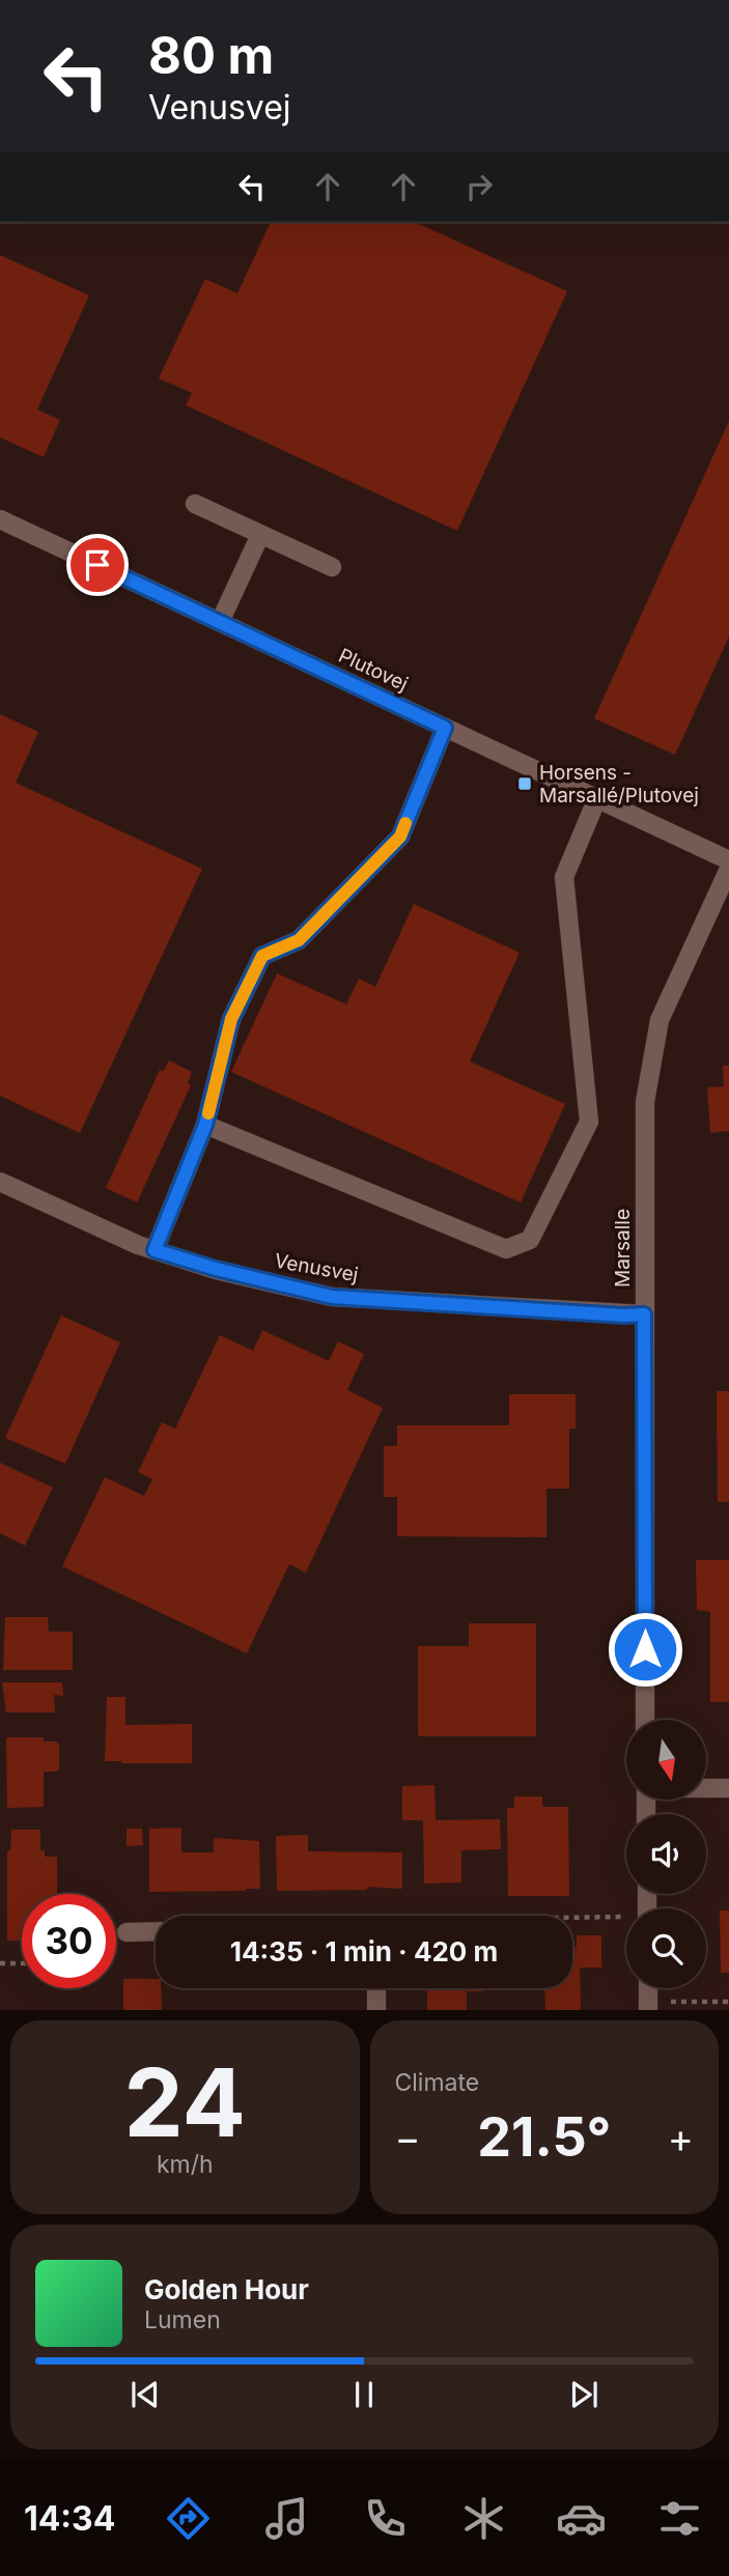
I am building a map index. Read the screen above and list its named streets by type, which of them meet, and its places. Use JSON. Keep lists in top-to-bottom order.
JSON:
{
  "streets": {
    "street": ["Plutovej", "Marsalle", "Venusvej"]
  },
  "crossings": [
    ["Marsalle", "Venusvej"]
  ],
  "places": {
    "transit": ["Horsens - Marsallé/Plutovej"]
  },
  "north": "bottom",
  "page": {
    "turn": ["80 m", "Venusvej"],
    "limit": "30",
    "trip": "14:35 · 1 min · 420 m",
    "tile": [
      ["24", "km/h"],
      "Climate"
    ],
    "heat": ["−", "21.5°", "+"],
    "song": ["Golden Hour", "Lumen"],
    "tabs": "14:34"
  }
}
